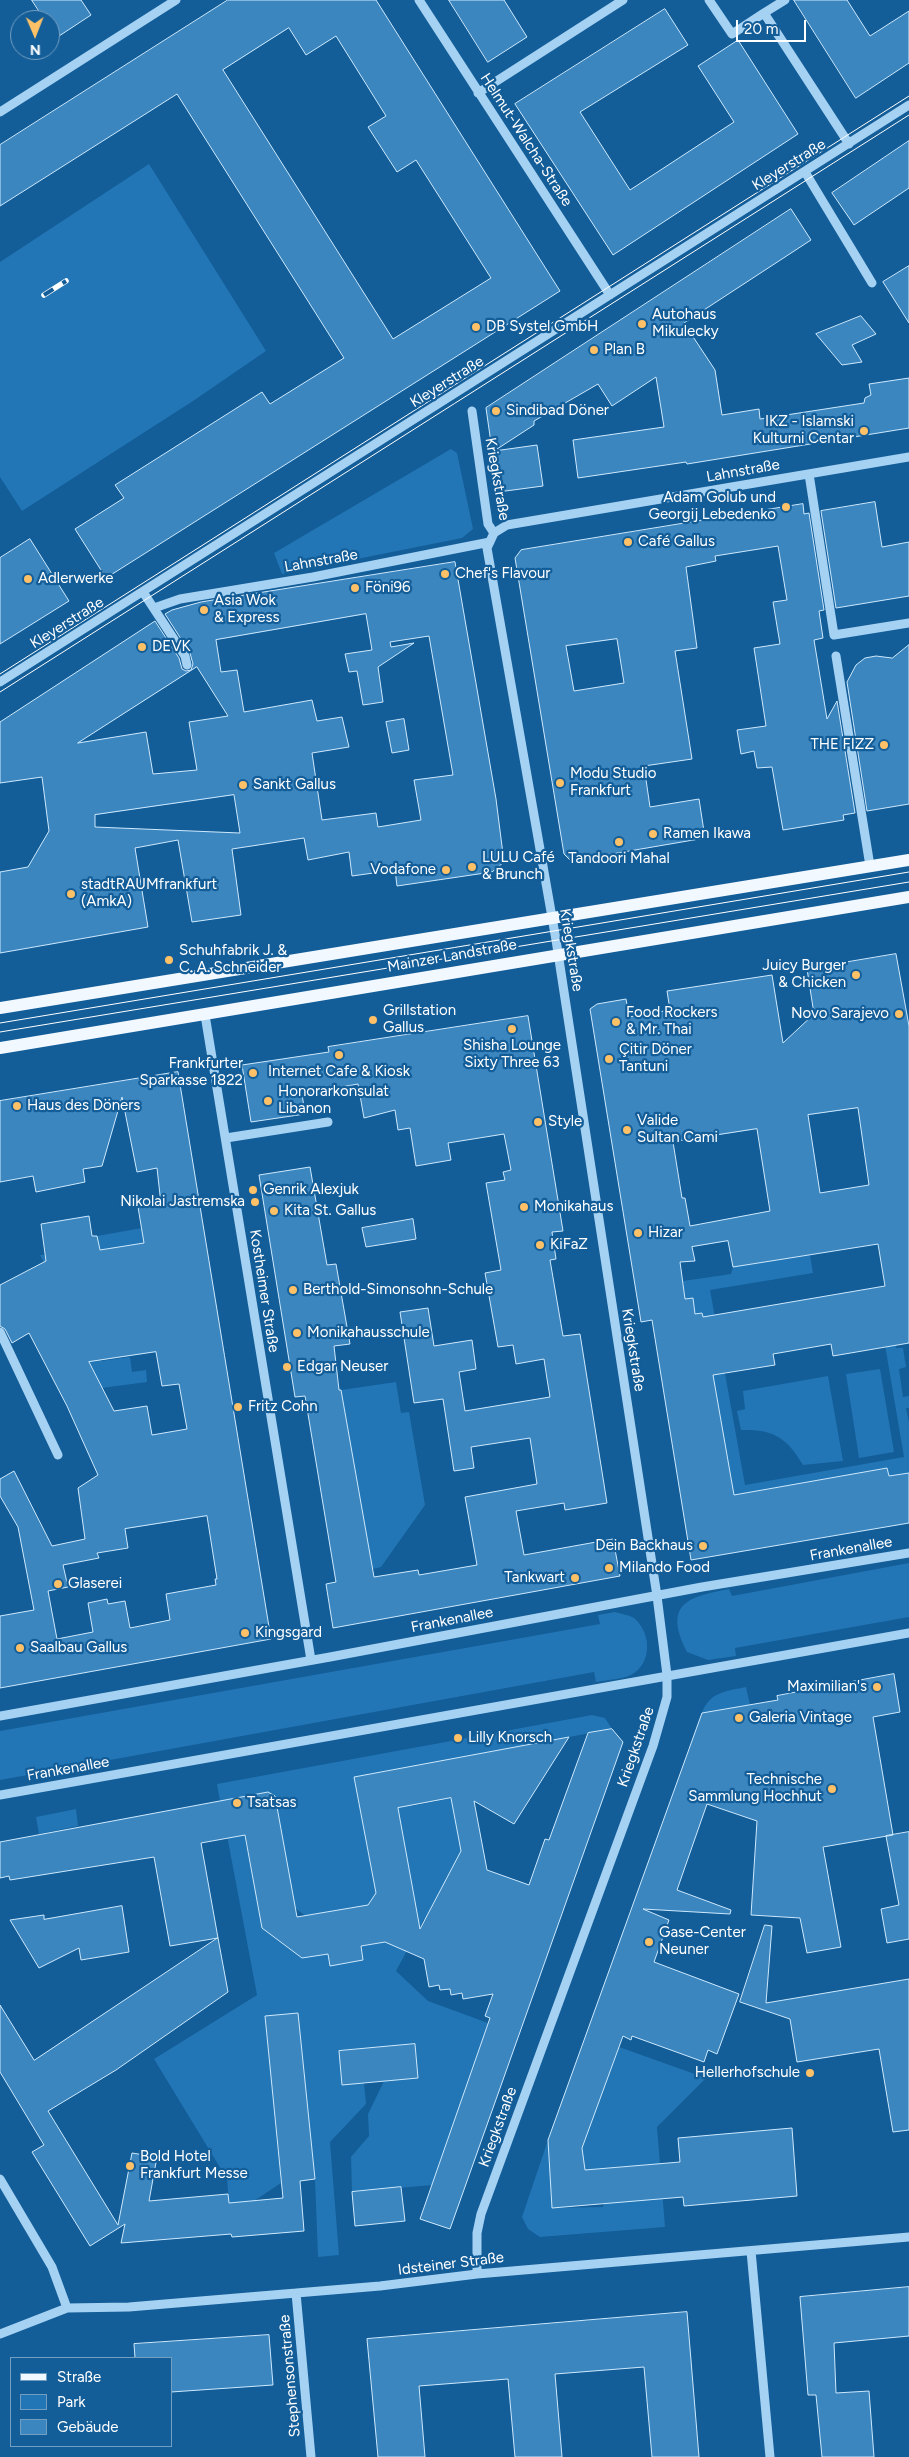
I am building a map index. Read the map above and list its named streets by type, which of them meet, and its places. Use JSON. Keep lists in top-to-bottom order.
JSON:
{
  "streets": {
    "main road": ["Mainzer Landstraße"],
    "street": [
      "Helmut-Walcha-Straße",
      "Kleyerstraße",
      "Lahnstraße",
      "Kriegkstraße",
      "Kostheimer Straße",
      "Frankenallee",
      "Idsteiner Straße",
      "Stephensonstraße"
    ]
  },
  "crossings": [
    ["Helmut-Walcha-Straße", "Kleyerstraße"],
    ["Lahnstraße", "Kriegkstraße"],
    ["Kriegkstraße", "Mainzer Landstraße"],
    ["Kriegkstraße", "Frankenallee"],
    ["Kriegkstraße", "Idsteiner Straße"],
    ["Mainzer Landstraße", "Kostheimer Straße"],
    ["Kostheimer Straße", "Frankenallee"],
    ["Idsteiner Straße", "Stephensonstraße"]
  ],
  "places": [
    "Autohaus Mikulecky",
    "DB Systel GmbH",
    "Plan B",
    "Sindibad Döner",
    "IKZ - Islamski Kulturni Centar",
    "Adam Golub und Georgij Lebedenko",
    "Café Gallus",
    "Chef's Flavour",
    "Adlerwerke",
    "Föni96",
    "Asia Wok & Express",
    "DEVK",
    "THE FIZZ",
    "Modu Studio Frankfurt",
    "Sankt Gallus",
    "Ramen Ikawa",
    "Tandoori Mahal",
    "LULU Café & Brunch",
    "Vodafone",
    "stadtRAUMfrankfurt (AmkA)",
    "Schuhfabrik J. & C. A. Schneider",
    "Juicy Burger & Chicken",
    "Novo Sarajevo",
    "Grillstation Gallus",
    "Food Rockers & Mr. Thai",
    "Shisha Lounge Sixty Three 63",
    "Internet Cafe & Kiosk",
    "Çitir Döner Tantuni",
    "Frankfurter Sparkasse 1822",
    "Honorarkonsulat Libanon",
    "Haus des Döners",
    "Style",
    "Valide Sultan Cami",
    "Genrik Alexjuk",
    "Nikolai Jastremska",
    "Monikahaus",
    "Kita St. Gallus",
    "Hizar",
    "KiFaZ",
    "Berthold-Simonsohn-Schule",
    "Monikahausschule",
    "Edgar Neuser",
    "Fritz Cohn",
    "Dein Backhaus",
    "Milando Food",
    "Tankwart",
    "Glaserei",
    "Kingsgard",
    "Saalbau Gallus",
    "Maximilian's",
    "Galeria Vintage",
    "Lilly Knorsch",
    "Technische Sammlung Hochhut",
    "Tsatsas",
    "Gase-Center Neuner",
    "Hellerhofschule",
    "Bold Hotel Frankfurt Messe"
  ],
  "legend": ["Straße", "Park", "Gebäude"],
  "scale_bar": "20 m",
  "north": "bottom"
}
